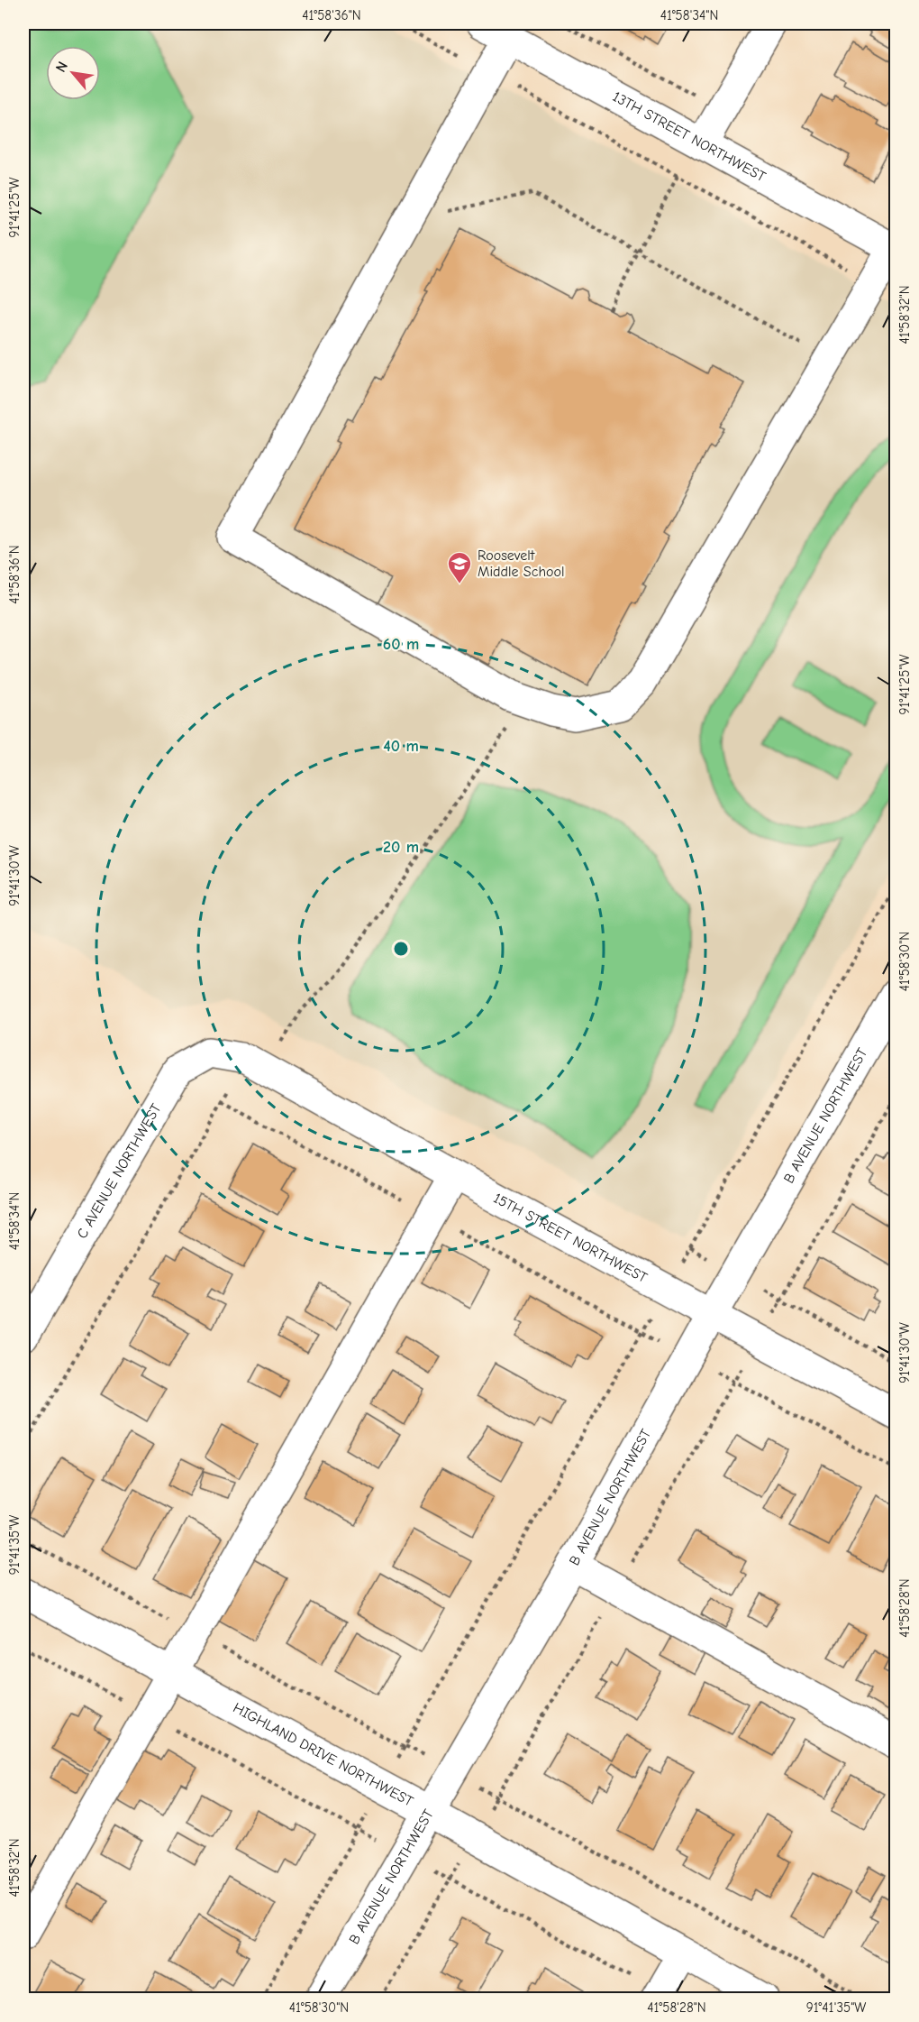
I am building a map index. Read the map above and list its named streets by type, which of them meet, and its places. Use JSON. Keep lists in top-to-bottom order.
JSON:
{
  "streets": {
    "street": [
      "13TH STREET NORTHWEST",
      "B AVENUE NORTHWEST",
      "C AVENUE NORTHWEST",
      "15TH STREET NORTHWEST",
      "HIGHLAND DRIVE NORTHWEST"
    ]
  },
  "crossings": [
    ["B AVENUE NORTHWEST", "15TH STREET NORTHWEST"],
    ["B AVENUE NORTHWEST", "HIGHLAND DRIVE NORTHWEST"],
    ["C AVENUE NORTHWEST", "15TH STREET NORTHWEST"]
  ],
  "places": {
    "school or university": ["Roosevelt Middle School"]
  },
  "north": "top left",
  "coordinates": [
    "41°58'36\"N",
    "41°58'34\"N",
    "91°41'25\"W",
    "41°58'32\"N",
    "91°41'30\"W",
    "41°58'30\"N",
    "91°41'35\"W",
    "41°58'28\"N"
  ],
  "rings": ["60 m", "40 m", "20 m"]
}
